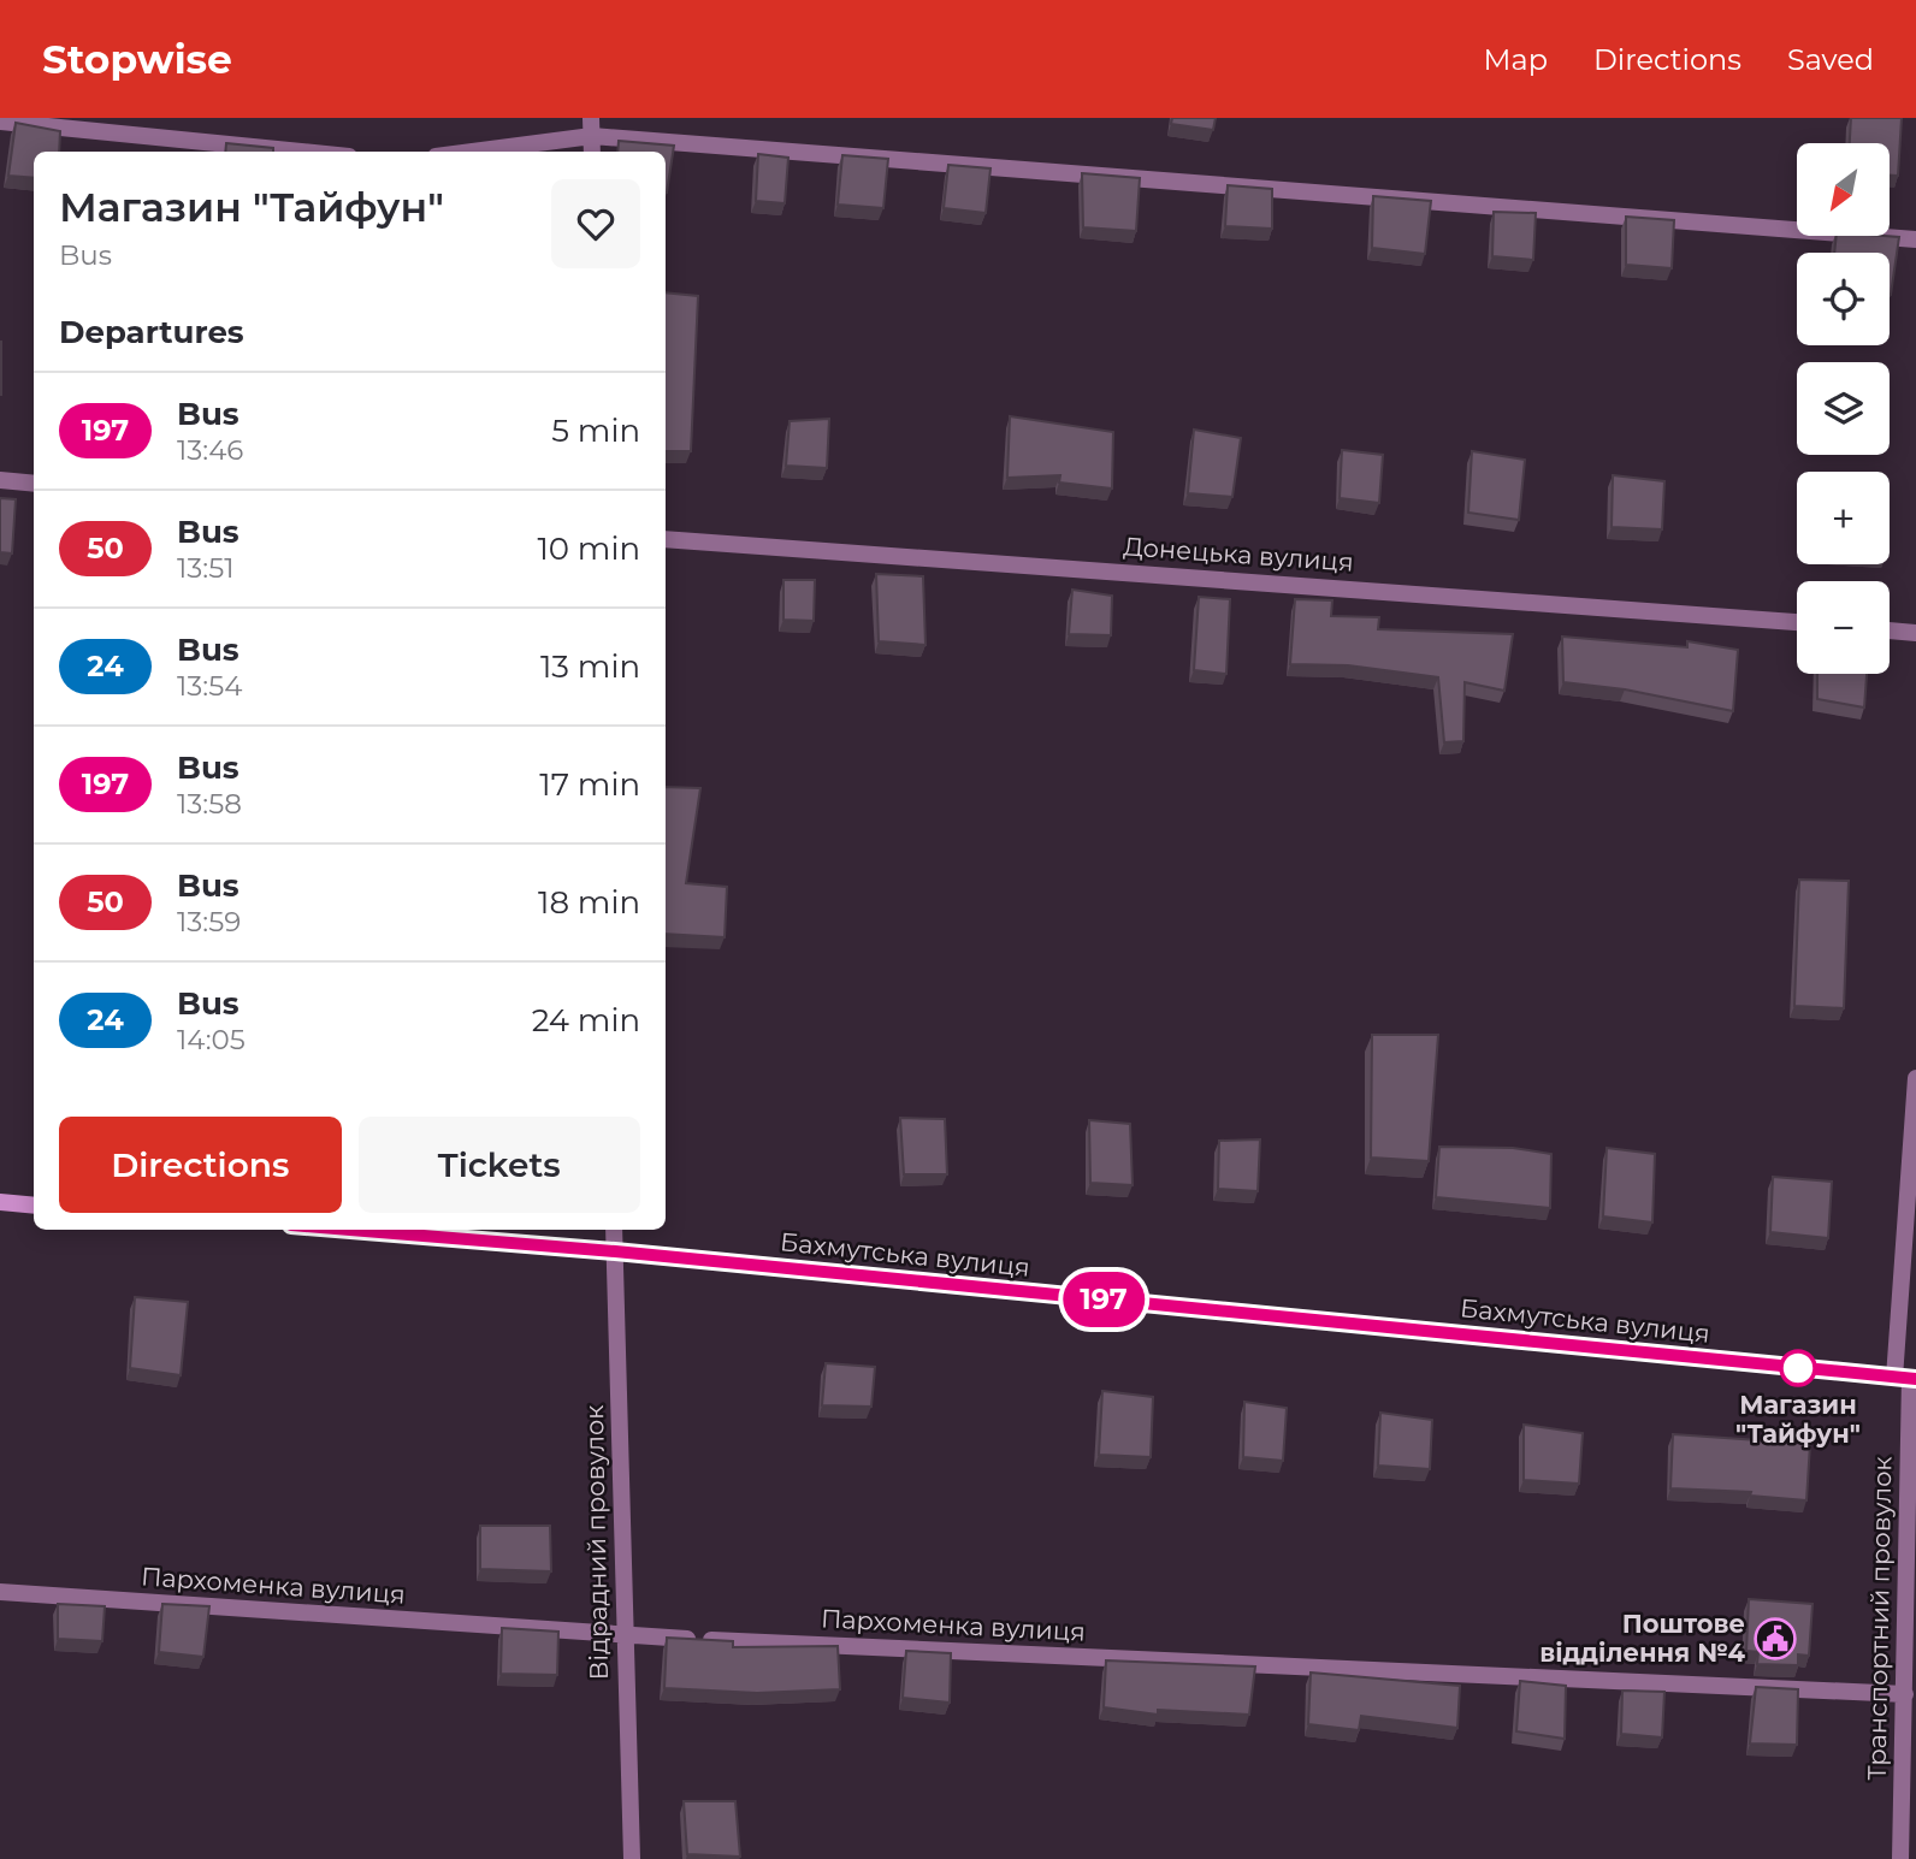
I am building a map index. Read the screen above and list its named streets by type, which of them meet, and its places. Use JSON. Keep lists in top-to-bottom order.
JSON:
{
  "streets": {
    "street": [
      "Донецька вулиця",
      "Бахмутська вулиця",
      "Відрадний провулок",
      "Пархоменка вулиця",
      "Транспортний провулок"
    ]
  },
  "crossings": [
    ["Бахмутська вулиця", "Відрадний провулок"],
    ["Бахмутська вулиця", "Транспортний провулок"],
    ["Відрадний провулок", "Пархоменка вулиця"],
    ["Пархоменка вулиця", "Транспортний провулок"]
  ],
  "places": {
    "other": ["Магазин \"Тайфун\""],
    "public building": ["Поштове відділення №4"]
  },
  "lines": ["bus line 197"],
  "north": "bottom left",
  "page": {
    "header": "Stopwise",
    "nav": ["Map", "Directions", "Saved"],
    "on_map": "197",
    "map_buttons": ["+", "−"],
    "heading": [
      ["Магазин \"Тайфун\"", "Bus"],
      "Departures"
    ],
    "list": [
      {
        "mark": "197",
        "name": "Bus",
        "note": "13:46",
        "value": "5 min"
      },
      {
        "mark": "50",
        "name": "Bus",
        "note": "13:51",
        "value": "10 min"
      },
      {
        "mark": "24",
        "name": "Bus",
        "note": "13:54",
        "value": "13 min"
      },
      {
        "mark": "197",
        "name": "Bus",
        "note": "13:58",
        "value": "17 min"
      },
      {
        "mark": "50",
        "name": "Bus",
        "note": "13:59",
        "value": "18 min"
      },
      {
        "mark": "24",
        "name": "Bus",
        "note": "14:05",
        "value": "24 min"
      }
    ],
    "buttons": ["Directions", "Tickets"]
  }
}
